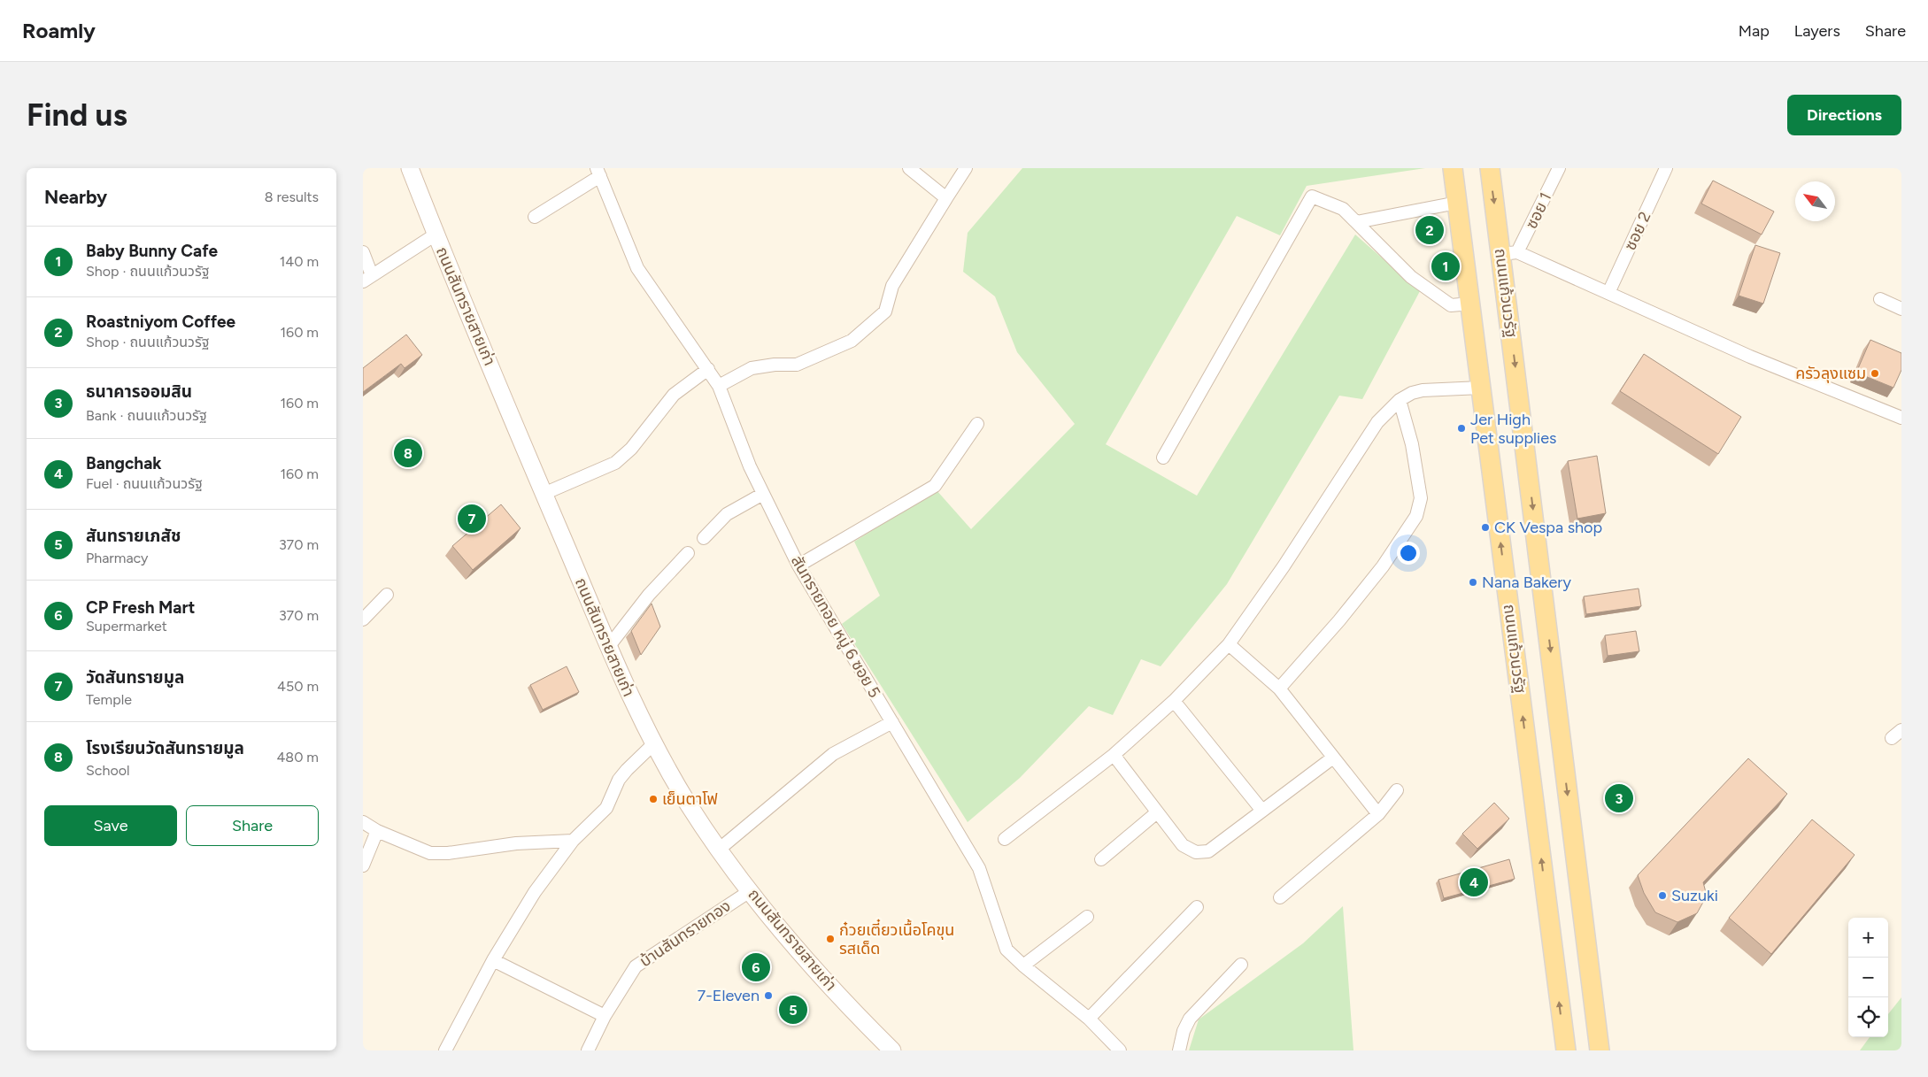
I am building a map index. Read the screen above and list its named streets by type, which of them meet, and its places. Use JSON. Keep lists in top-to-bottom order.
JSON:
{
  "streets": {
    "main road": ["ถนนแก้วนวรัฐ", "ถนนสันทรายสายเก่า"],
    "street": [
      "ซอย 1",
      "ซอย 2",
      "สันทรายทอย หมู่ 6 ซอย 5",
      "บ้านสันทรายทอง"
    ]
  },
  "crossings": [
    ["ซอย 1", "ถนนแก้วนวรัฐ"],
    ["ถนนสันทรายสายเก่า", "บ้านสันทรายทอง"]
  ],
  "places": [
    "ครัวลุงแซม",
    "Jer High Pet supplies",
    "CK Vespa shop",
    "Nana Bakery",
    "เย็นตาโฟ",
    "Suzuki",
    "ก๋วยเตี๋ยวเนื้อโคขุน รสเด็ด",
    "7-Eleven"
  ],
  "north": "top left",
  "page": {
    "header": "Roamly",
    "nav": ["Map", "Layers", "Share"],
    "buttons": [
      "Directions",
      ["Save", "Share"]
    ],
    "title": "Find us",
    "heading": ["Nearby", "8 results"],
    "pins": [
      "2",
      "1",
      "8",
      "7",
      "3",
      "4",
      "6",
      "5"
    ],
    "list": [
      {
        "mark": "1",
        "name": "Baby Bunny Cafe",
        "note": "Shop · ถนนแก้วนวรัฐ",
        "value": "140 m"
      },
      {
        "mark": "2",
        "name": "Roastniyom Coffee",
        "note": "Shop · ถนนแก้วนวรัฐ",
        "value": "160 m"
      },
      {
        "mark": "3",
        "name": "ธนาคารออมสิน",
        "note": "Bank · ถนนแก้วนวรัฐ",
        "value": "160 m"
      },
      {
        "mark": "4",
        "name": "Bangchak",
        "note": "Fuel · ถนนแก้วนวรัฐ",
        "value": "160 m"
      },
      {
        "mark": "5",
        "name": "สันทรายเภสัช",
        "note": "Pharmacy",
        "value": "370 m"
      },
      {
        "mark": "6",
        "name": "CP Fresh Mart",
        "note": "Supermarket",
        "value": "370 m"
      },
      {
        "mark": "7",
        "name": "วัดสันทรายมูล",
        "note": "Temple",
        "value": "450 m"
      },
      {
        "mark": "8",
        "name": "โรงเรียนวัดสันทรายมูล",
        "note": "School",
        "value": "480 m"
      }
    ],
    "map_buttons": ["+", "−"]
  }
}
